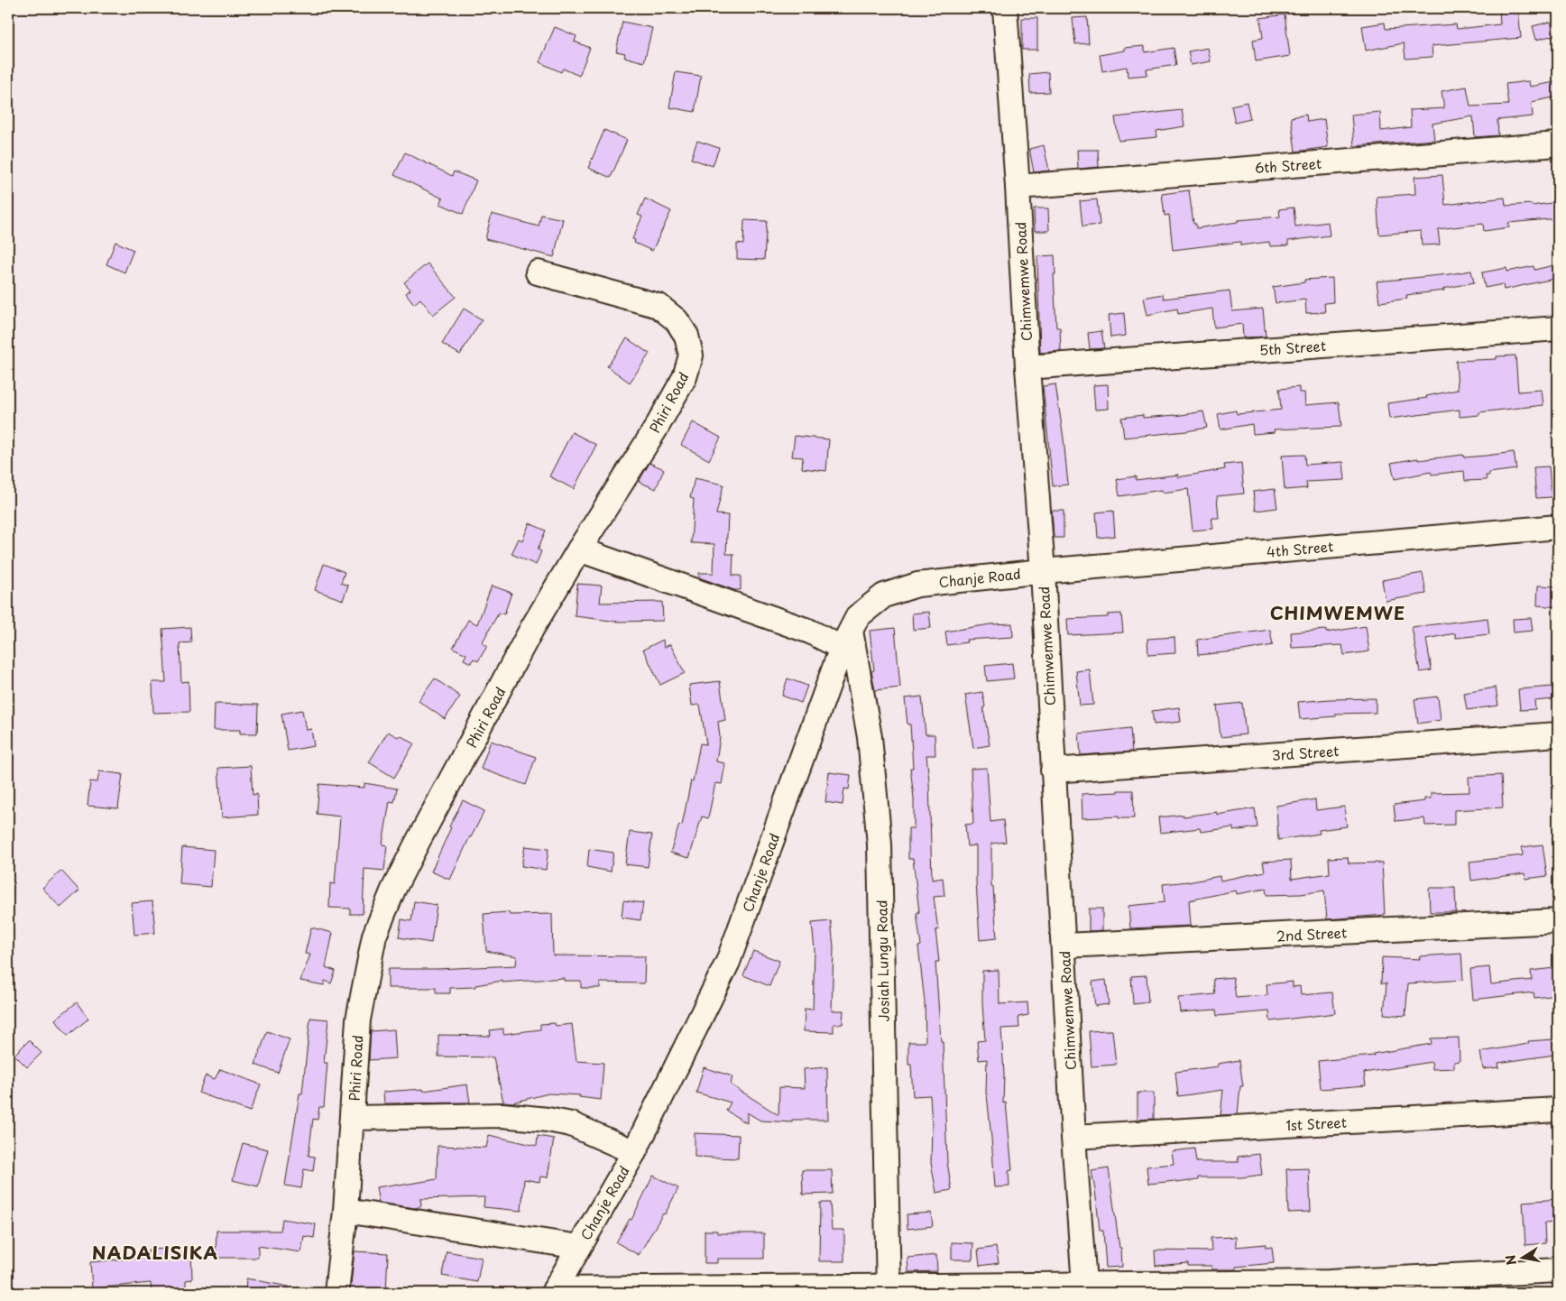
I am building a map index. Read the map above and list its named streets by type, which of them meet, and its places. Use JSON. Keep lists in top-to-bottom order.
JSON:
{
  "streets": {
    "street": [
      "6th Street",
      "Chimwemwe Road",
      "5th Street",
      "Phiri Road",
      "4th Street",
      "Chanje Road",
      "3rd Street",
      "2nd Street",
      "Josiah Lungu Road",
      "1st Street"
    ]
  },
  "crossings": [
    ["6th Street", "Chimwemwe Road"],
    ["Chimwemwe Road", "5th Street"],
    ["Chimwemwe Road", "4th Street"],
    ["Chimwemwe Road", "Chanje Road"],
    ["Chimwemwe Road", "3rd Street"],
    ["Chimwemwe Road", "2nd Street"],
    ["Chimwemwe Road", "1st Street"],
    ["4th Street", "Chanje Road"],
    ["Chanje Road", "Josiah Lungu Road"]
  ],
  "districts": ["CHIMWEMWE", "NADALISIKA"],
  "north": "left"
}
